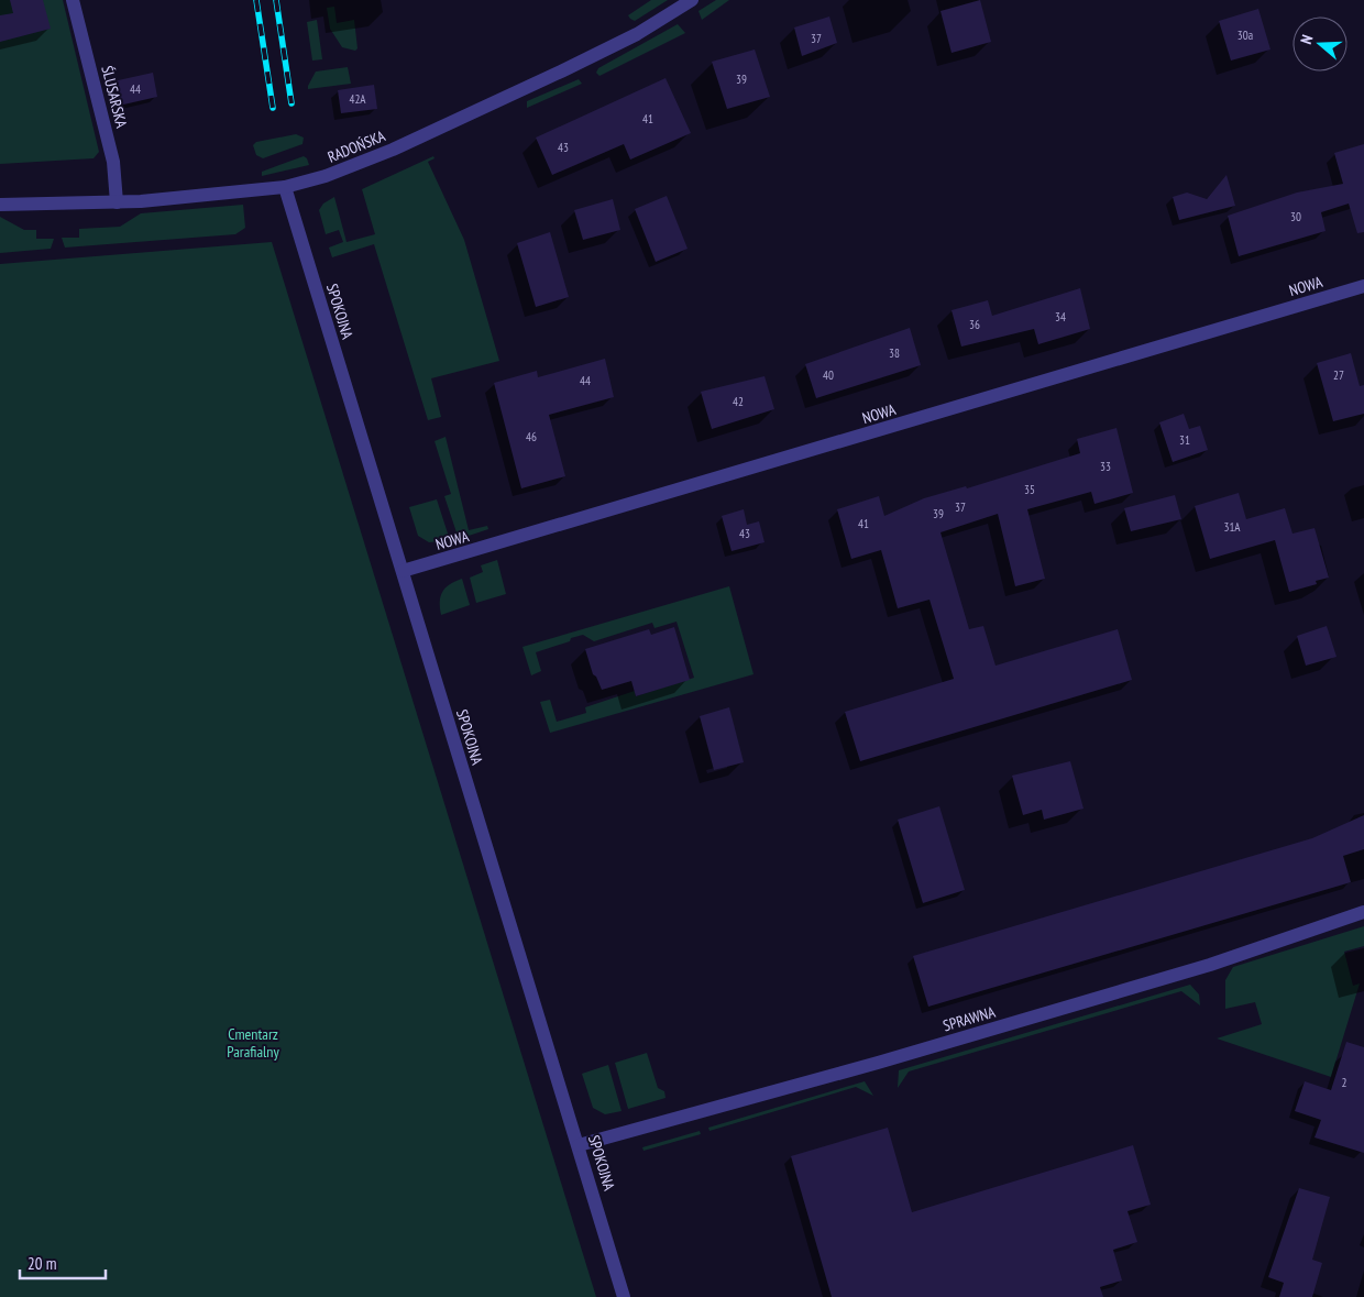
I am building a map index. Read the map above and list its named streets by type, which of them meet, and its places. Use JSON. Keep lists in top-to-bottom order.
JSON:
{
  "streets": {
    "street": [
      "ŚLUSARSKA",
      "RADOŃSKA",
      "NOWA",
      "SPOKOJNA",
      "SPRAWNA"
    ]
  },
  "crossings": [
    ["ŚLUSARSKA", "RADOŃSKA"],
    ["RADOŃSKA", "SPOKOJNA"],
    ["NOWA", "SPOKOJNA"],
    ["SPOKOJNA", "SPRAWNA"]
  ],
  "parks": ["Cmentarz Parafialny"],
  "house_numbers": [
    "30a",
    "37",
    "39",
    "44",
    "42A",
    "41",
    "43",
    "30",
    "34",
    "36",
    "38",
    "40",
    "27",
    "44",
    "42",
    "46",
    "31",
    "33",
    "35",
    "37",
    "39",
    "41",
    "31A",
    "43",
    "2"
  ],
  "scale_bar": "20 m",
  "north": "left"
}
